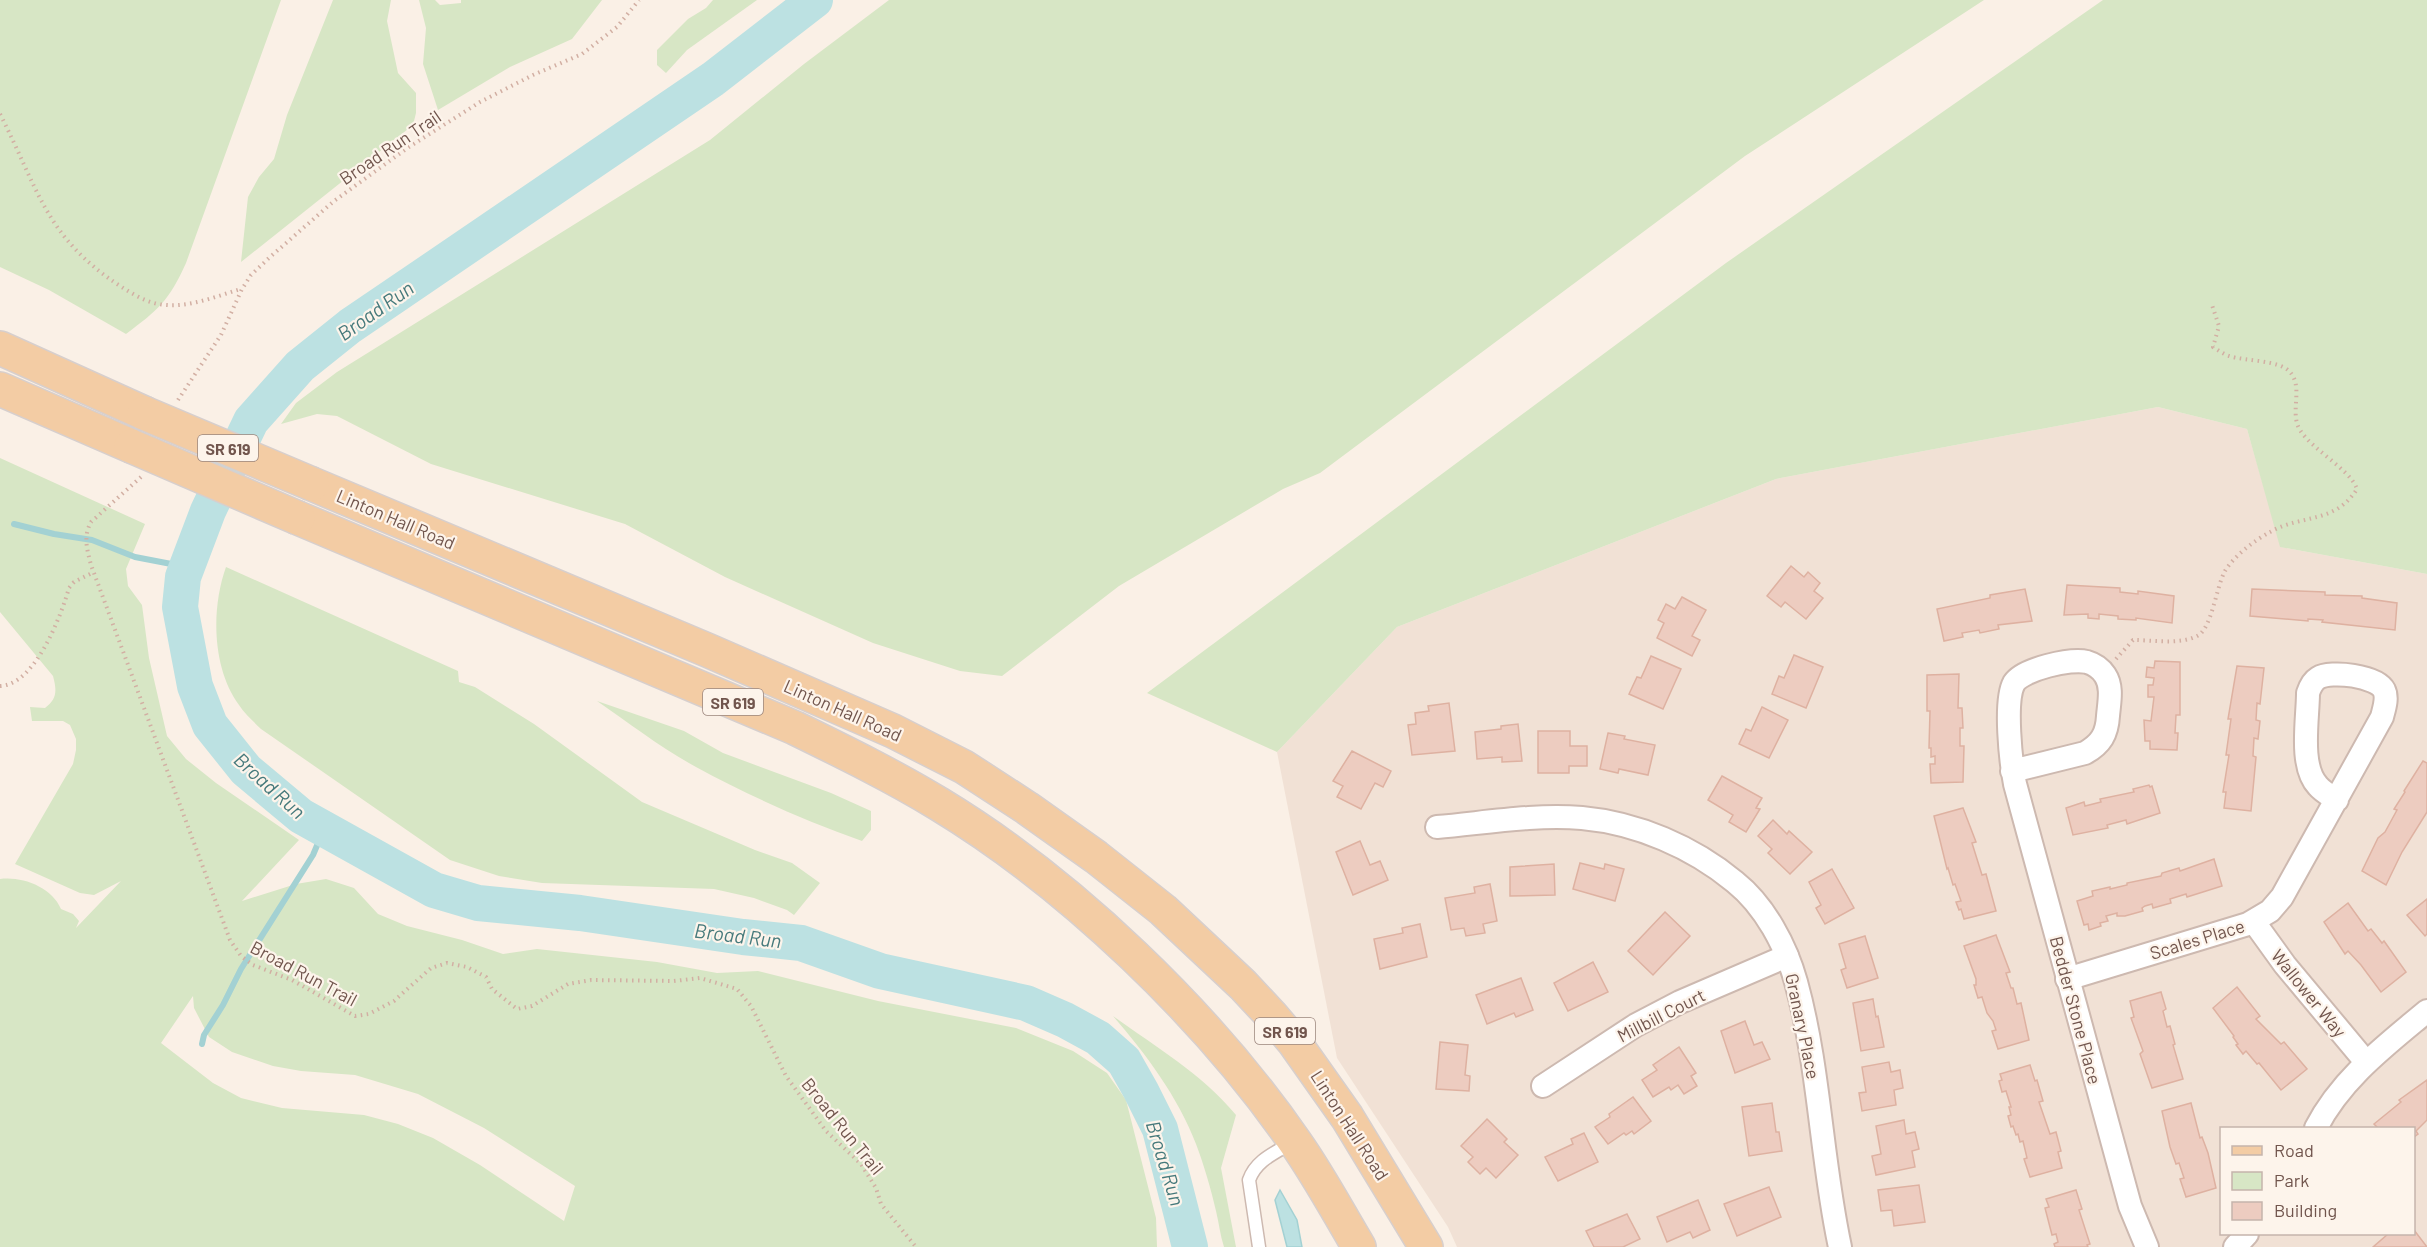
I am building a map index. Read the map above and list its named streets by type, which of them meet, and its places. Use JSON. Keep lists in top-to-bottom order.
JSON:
{
  "streets": {
    "main road": ["SR 619", "Linton Hall Road"],
    "street": [
      "Scales Place",
      "Wallower Way",
      "Bedder Stone Place",
      "Millbill Court",
      "Granary Place"
    ],
    "path": ["Broad Run Trail"]
  },
  "crossings": [
    ["Scales Place", "Wallower Way"],
    ["Scales Place", "Bedder Stone Place"],
    ["Millbill Court", "Granary Place"]
  ],
  "water": ["Broad Run"],
  "legend": ["Road", "Park", "Building"]
}
